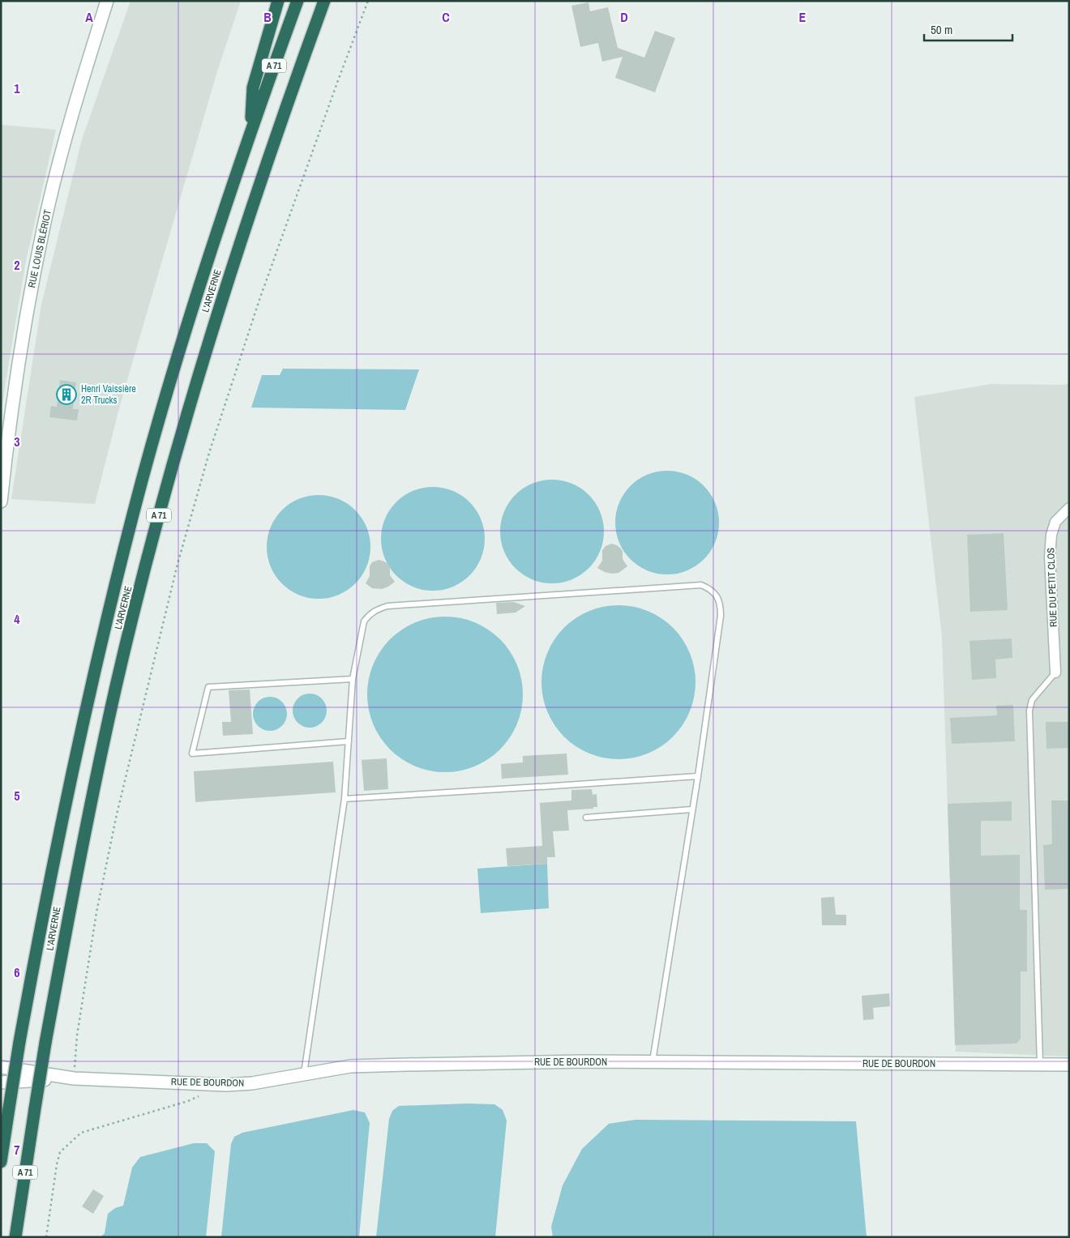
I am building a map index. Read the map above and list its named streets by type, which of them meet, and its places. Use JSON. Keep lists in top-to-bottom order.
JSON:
{
  "streets": {
    "highway": ["A 71", "L'ARVERNE"],
    "main road": ["RUE LOUIS BLÉRIOT", "RUE DE BOURDON"],
    "street": ["RUE DU PETIT CLOS"]
  },
  "places": {
    "building": ["Henri Vaissière 2R Trucks"]
  },
  "scale_bar": "50 m",
  "grid": {
    "columns": [
      "A",
      "B",
      "C",
      "D",
      "E"
    ],
    "rows": [
      "1",
      "2",
      "3",
      "4",
      "5",
      "6",
      "7"
    ]
  }
}
